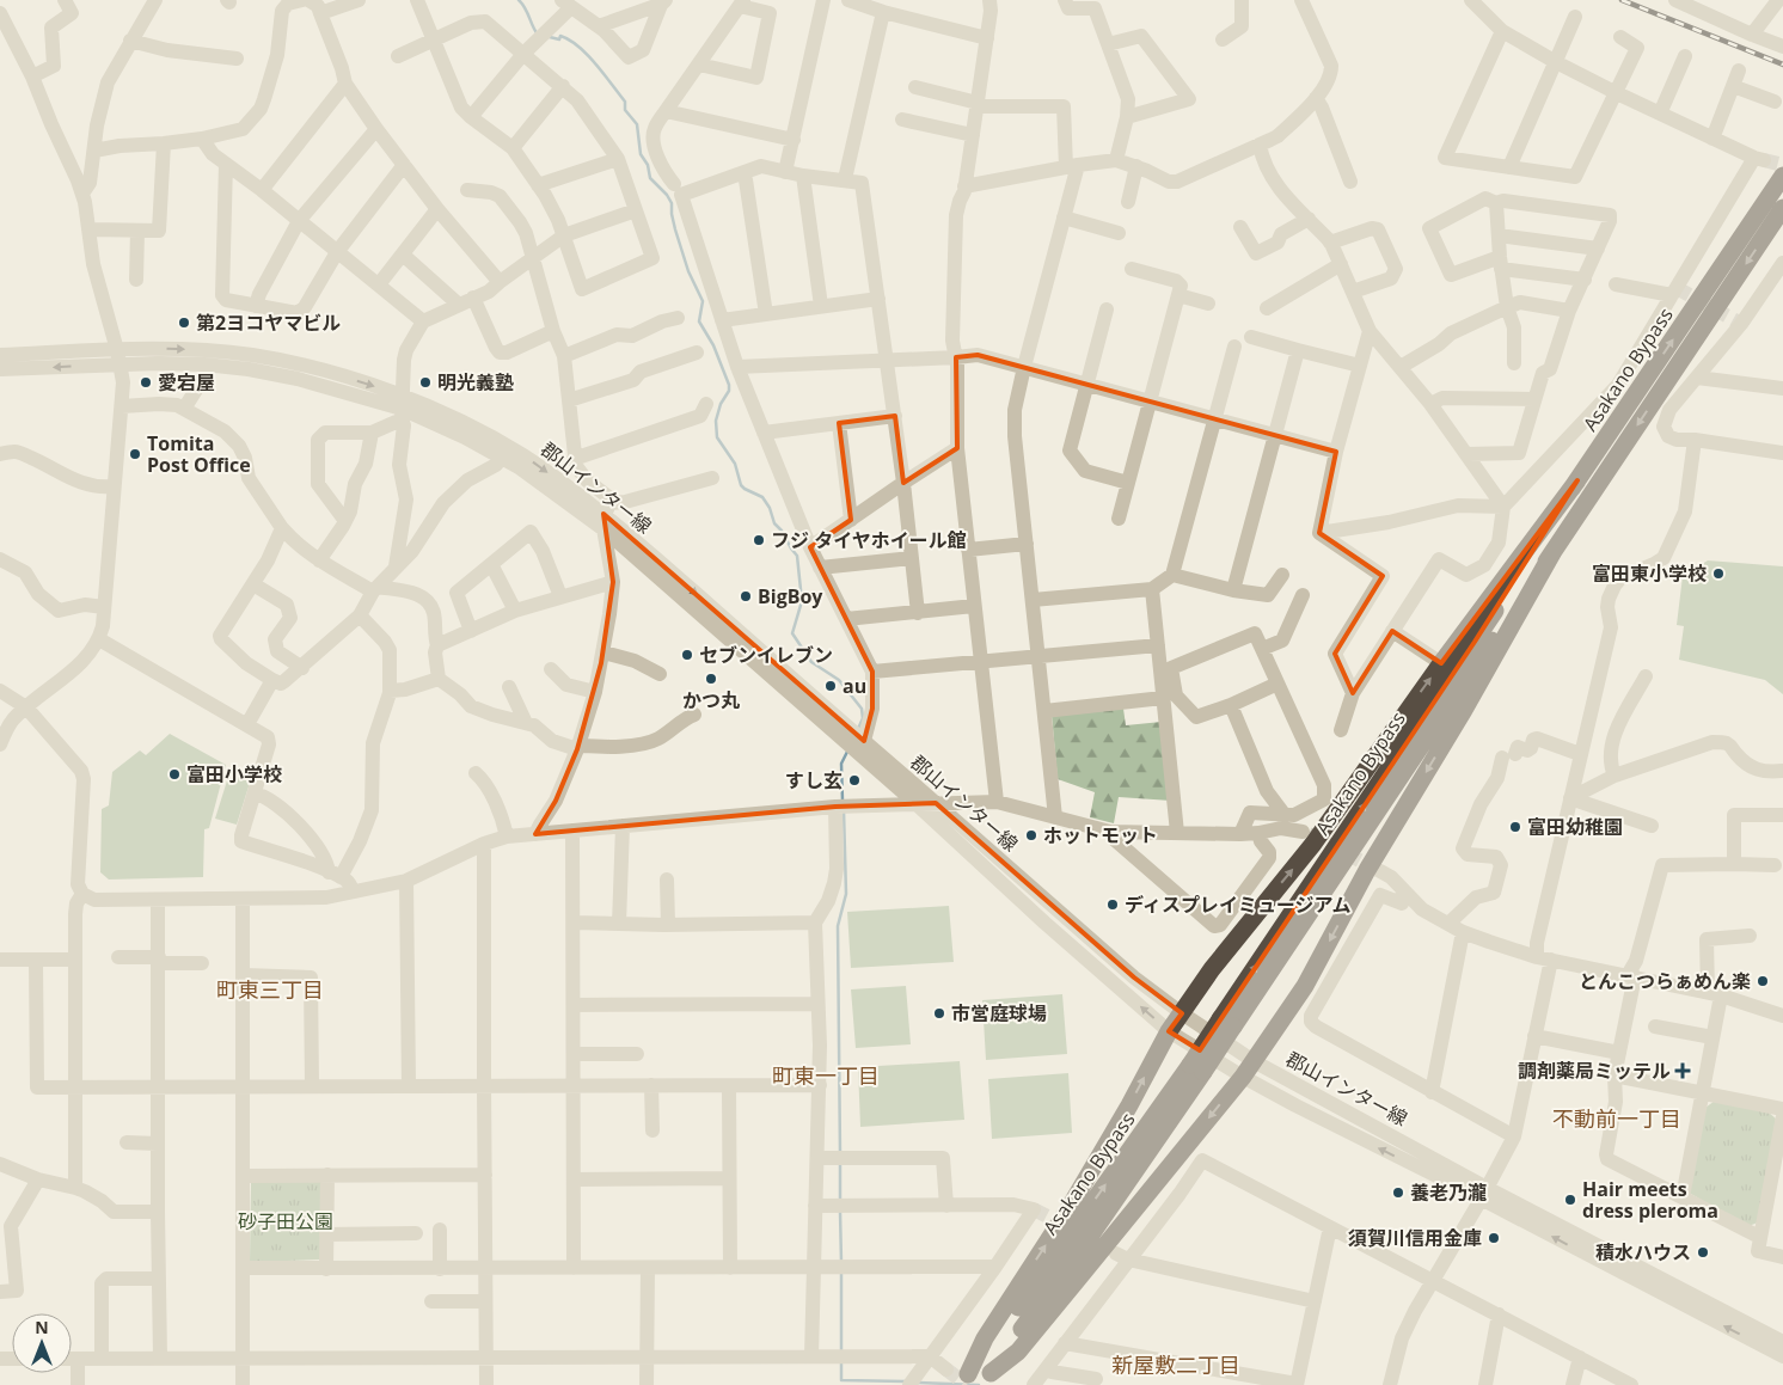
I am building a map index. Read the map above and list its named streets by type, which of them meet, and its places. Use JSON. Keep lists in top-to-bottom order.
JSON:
{
  "streets": {
    "highway": ["Asakano Bypass"],
    "street": ["郡山インター線"]
  },
  "districts": [
    "町東三丁目",
    "町東一丁目",
    "不動前一丁目",
    "新屋敷二丁目"
  ],
  "parks": ["砂子田公園"],
  "places": {
    "other": [
      "第2ヨコヤマビル",
      "愛宕屋",
      "明光義塾",
      "Tomita Post Office",
      "フジ タイヤホイール館",
      "富田東小学校",
      "BigBoy",
      "セブンイレブン",
      "かつ丸",
      "au",
      "富田小学校",
      "すし玄",
      "富田幼稚園",
      "ホットモット",
      "ディスプレイミュージアム",
      "とんこつらぁめん楽",
      "市営庭球場",
      "養老乃瀧",
      "Hair meets dress pleroma",
      "須賀川信用金庫",
      "積水ハウス"
    ],
    "health": ["調剤薬局ミッテル"]
  },
  "north": "top"
}
